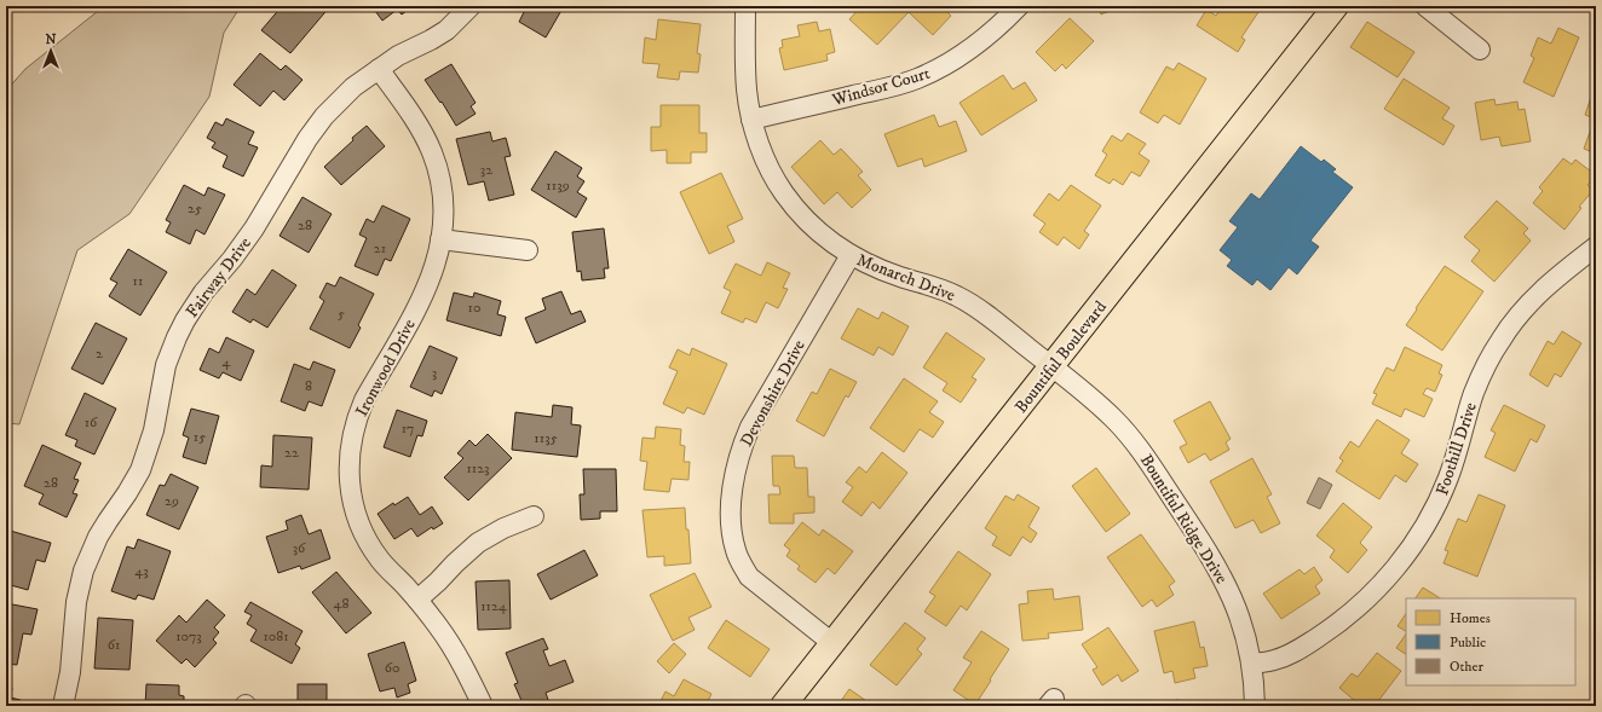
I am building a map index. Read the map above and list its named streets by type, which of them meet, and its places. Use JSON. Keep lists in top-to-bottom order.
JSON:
{
  "streets": {
    "main road": ["Bountiful Boulevard"],
    "street": [
      "Windsor Court",
      "Fairway Drive",
      "Monarch Drive",
      "Ironwood Drive",
      "Devonshire Drive",
      "Foothill Drive",
      "Bountiful Ridge Drive"
    ]
  },
  "crossings": [
    ["Windsor Court", "Monarch Drive"],
    ["Fairway Drive", "Ironwood Drive"],
    ["Monarch Drive", "Bountiful Boulevard"],
    ["Monarch Drive", "Devonshire Drive"],
    ["Monarch Drive", "Bountiful Ridge Drive"],
    ["Bountiful Boulevard", "Devonshire Drive"],
    ["Bountiful Boulevard", "Bountiful Ridge Drive"],
    ["Foothill Drive", "Bountiful Ridge Drive"]
  ],
  "house_numbers": [
    "32",
    "1139",
    "25",
    "28",
    "21",
    "11",
    "10",
    "5",
    "2",
    "4",
    "3",
    "8",
    "16",
    "17",
    "15",
    "1135",
    "22",
    "1123",
    "28",
    "29",
    "36",
    "43",
    "48",
    "1124",
    "1073",
    "1081",
    "61",
    "60"
  ],
  "legend": ["Homes", "Public", "Other"],
  "north": "top"
}
